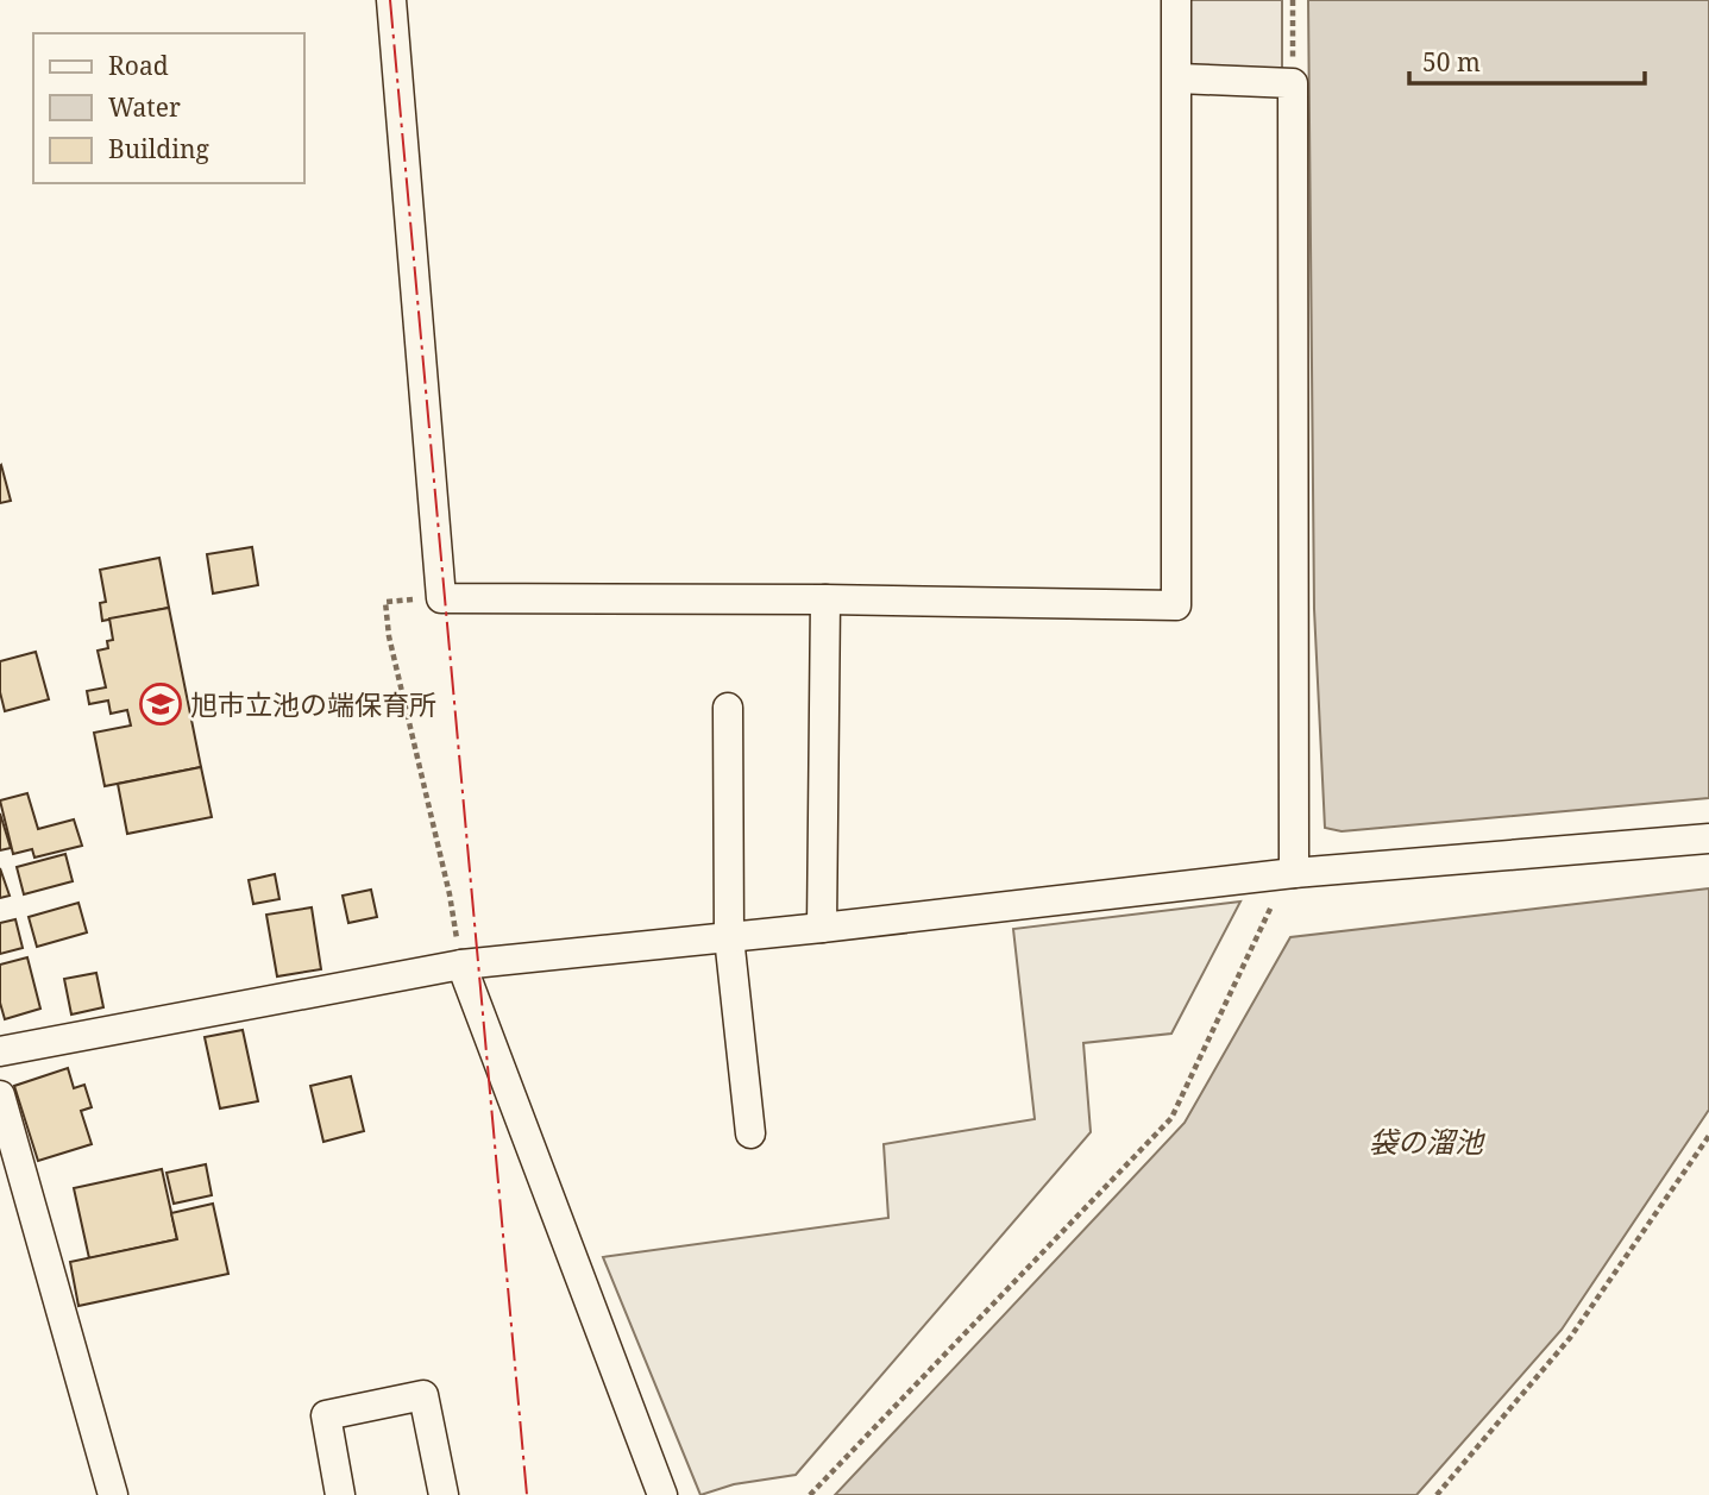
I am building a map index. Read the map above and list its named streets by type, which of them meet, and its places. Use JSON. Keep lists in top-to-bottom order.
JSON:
{
  "water": ["袋の溜池"],
  "places": {
    "school or university": ["旭市立池の端保育所"]
  },
  "legend": ["Road", "Water", "Building"],
  "scale_bar": "50 m"
}
